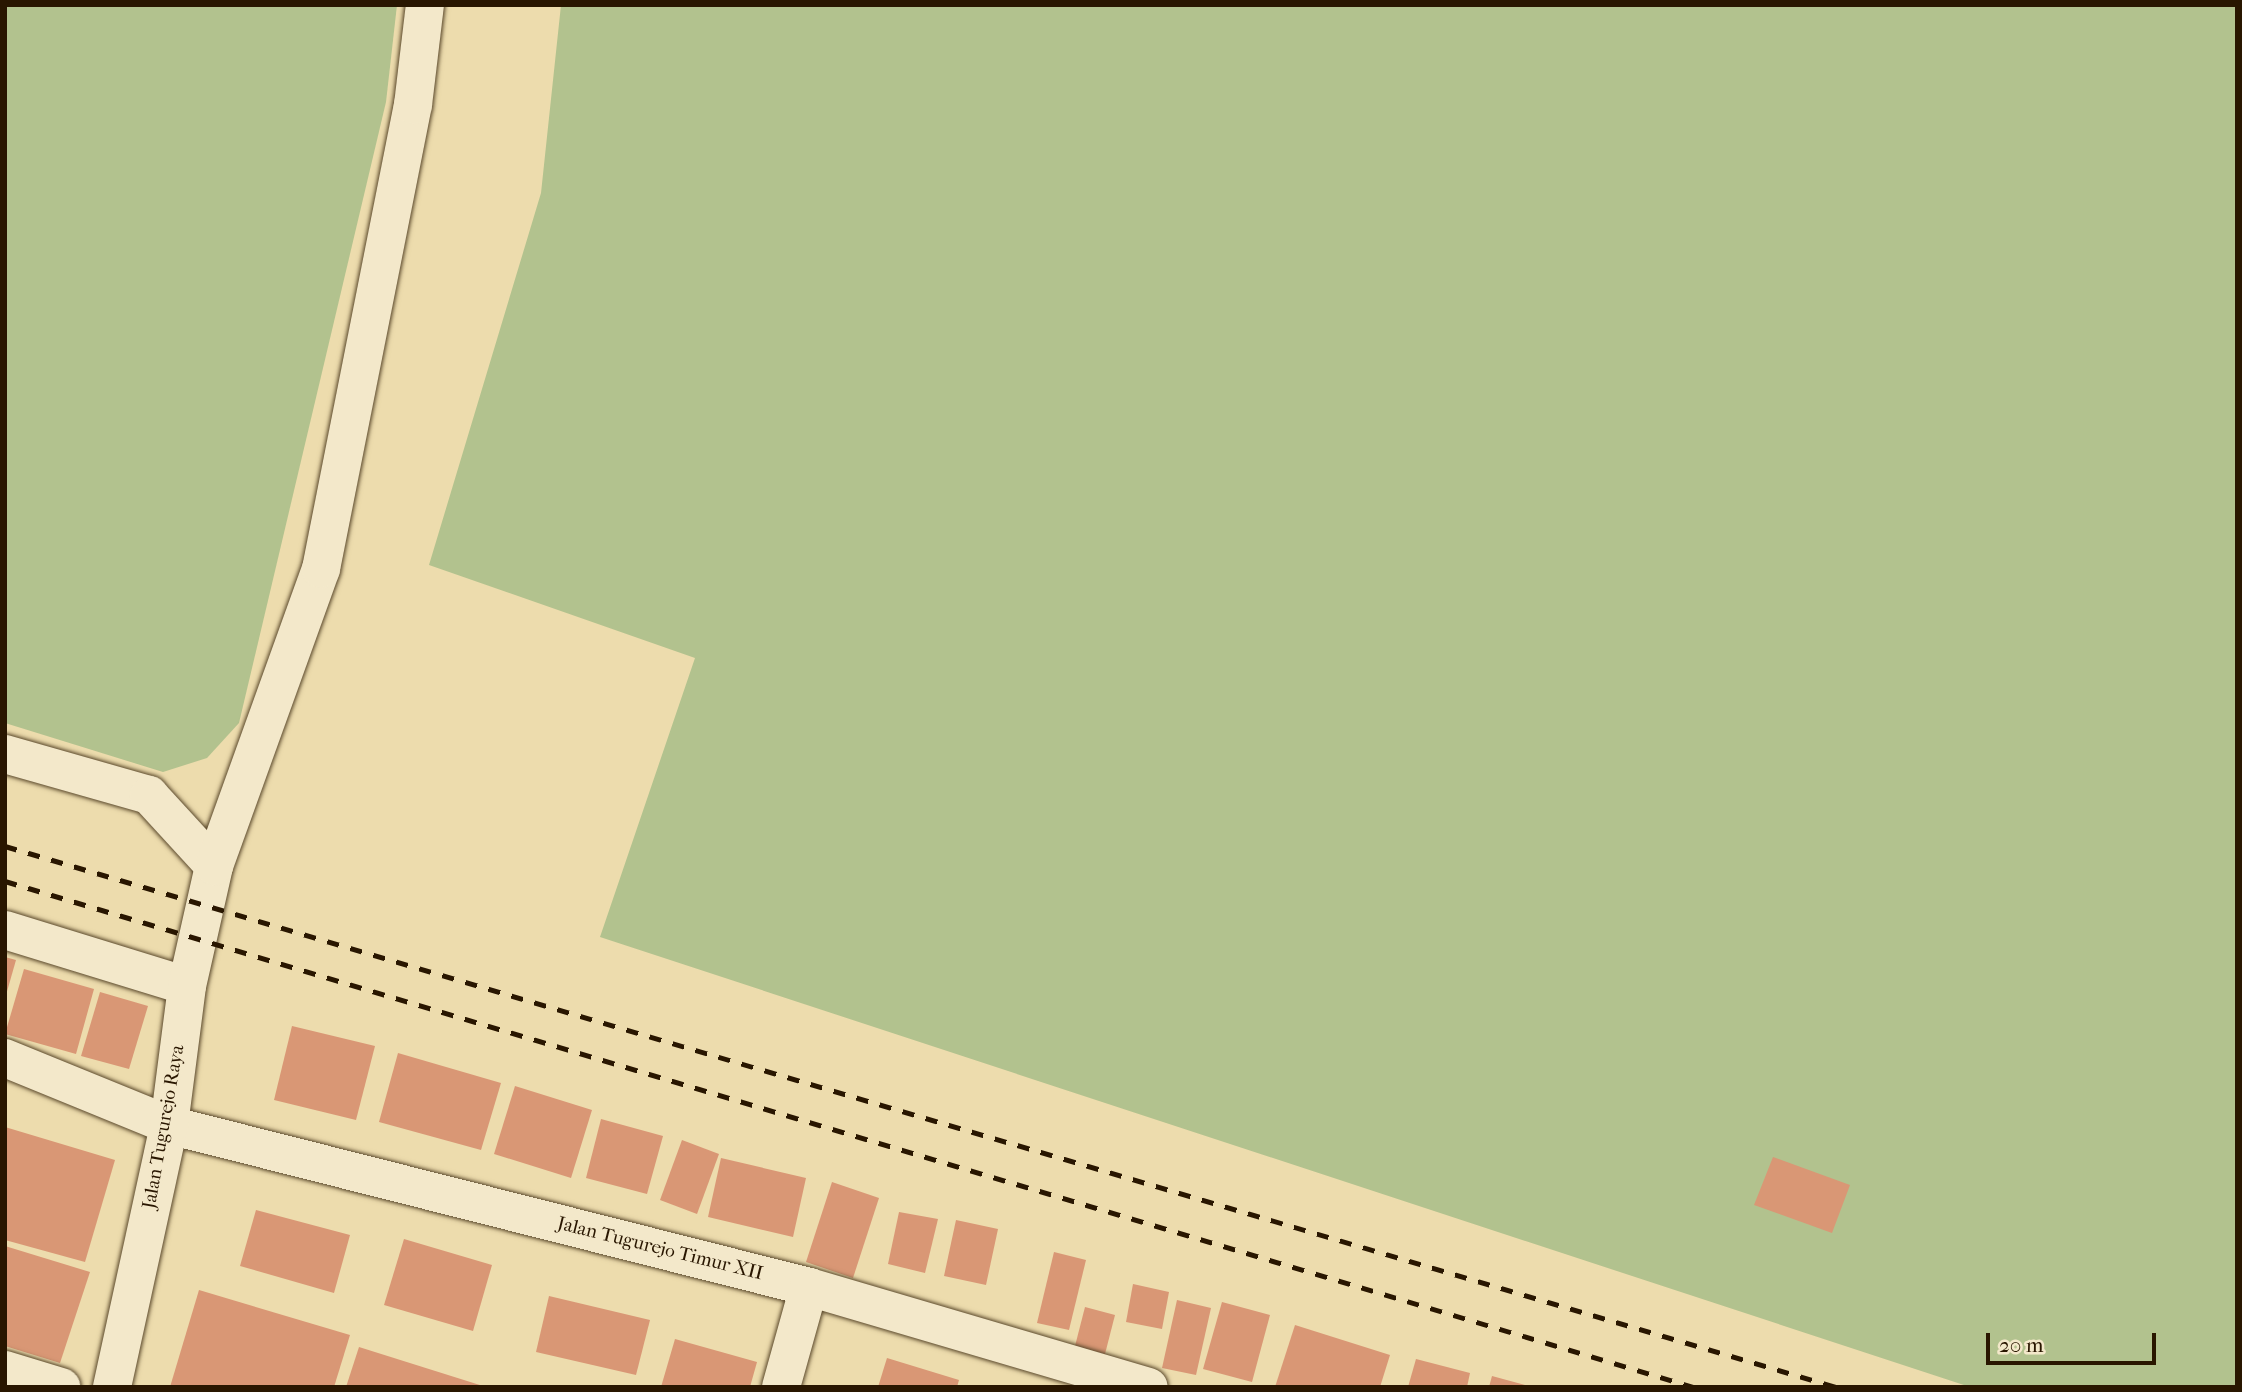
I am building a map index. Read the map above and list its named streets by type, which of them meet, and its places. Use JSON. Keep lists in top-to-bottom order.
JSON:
{
  "streets": {
    "street": ["Jalan Tugurejo Raya", "Jalan Tugurejo Timur XII"]
  },
  "crossings": [
    ["Jalan Tugurejo Raya", "Jalan Tugurejo Timur XII"]
  ],
  "scale_bar": "20 m"
}
